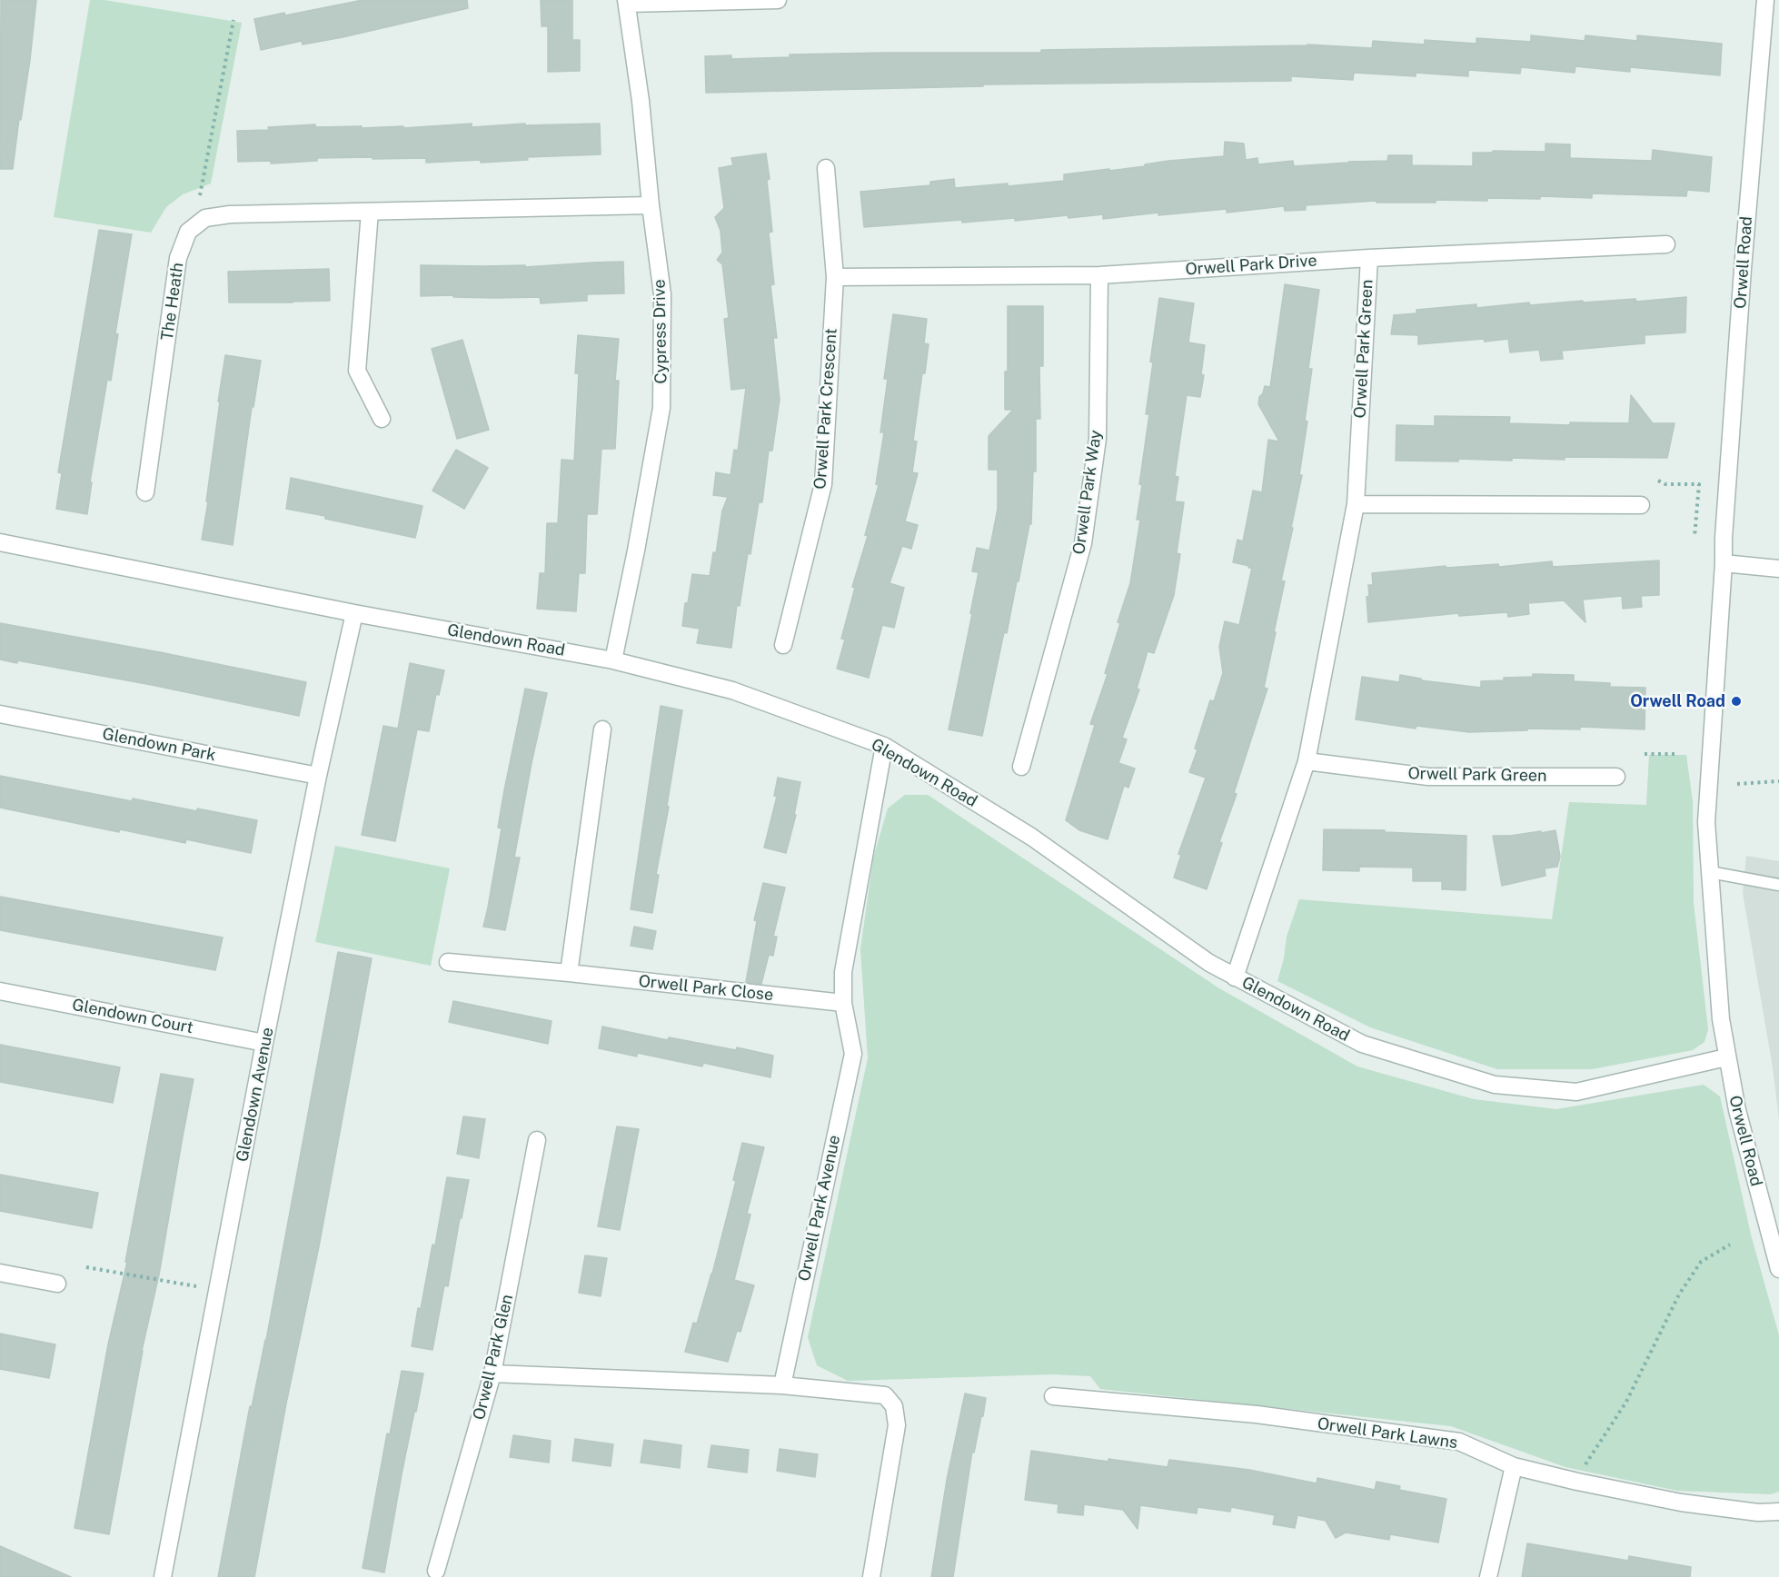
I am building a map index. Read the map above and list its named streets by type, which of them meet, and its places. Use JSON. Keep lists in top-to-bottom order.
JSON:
{
  "streets": {
    "street": [
      "Orwell Road",
      "Orwell Park Drive",
      "The Heath",
      "Cypress Drive",
      "Orwell Park Green",
      "Orwell Park Crescent",
      "Orwell Park Way",
      "Glendown Road",
      "Glendown Park",
      "Orwell Park Close",
      "Glendown Court",
      "Glendown Avenue",
      "Orwell Park Avenue",
      "Orwell Park Glen",
      "Orwell Park Lawns"
    ]
  },
  "crossings": [
    ["Orwell Road", "Glendown Road"],
    ["Orwell Park Drive", "Orwell Park Green"],
    ["Orwell Park Drive", "Orwell Park Crescent"],
    ["Orwell Park Drive", "Orwell Park Way"],
    ["The Heath", "Cypress Drive"],
    ["Cypress Drive", "Glendown Road"],
    ["Orwell Park Green", "Glendown Road"],
    ["Glendown Road", "Glendown Avenue"],
    ["Glendown Road", "Orwell Park Avenue"],
    ["Glendown Park", "Glendown Avenue"],
    ["Orwell Park Close", "Orwell Park Avenue"],
    ["Glendown Court", "Glendown Avenue"]
  ],
  "places": ["Orwell Road"]
}
